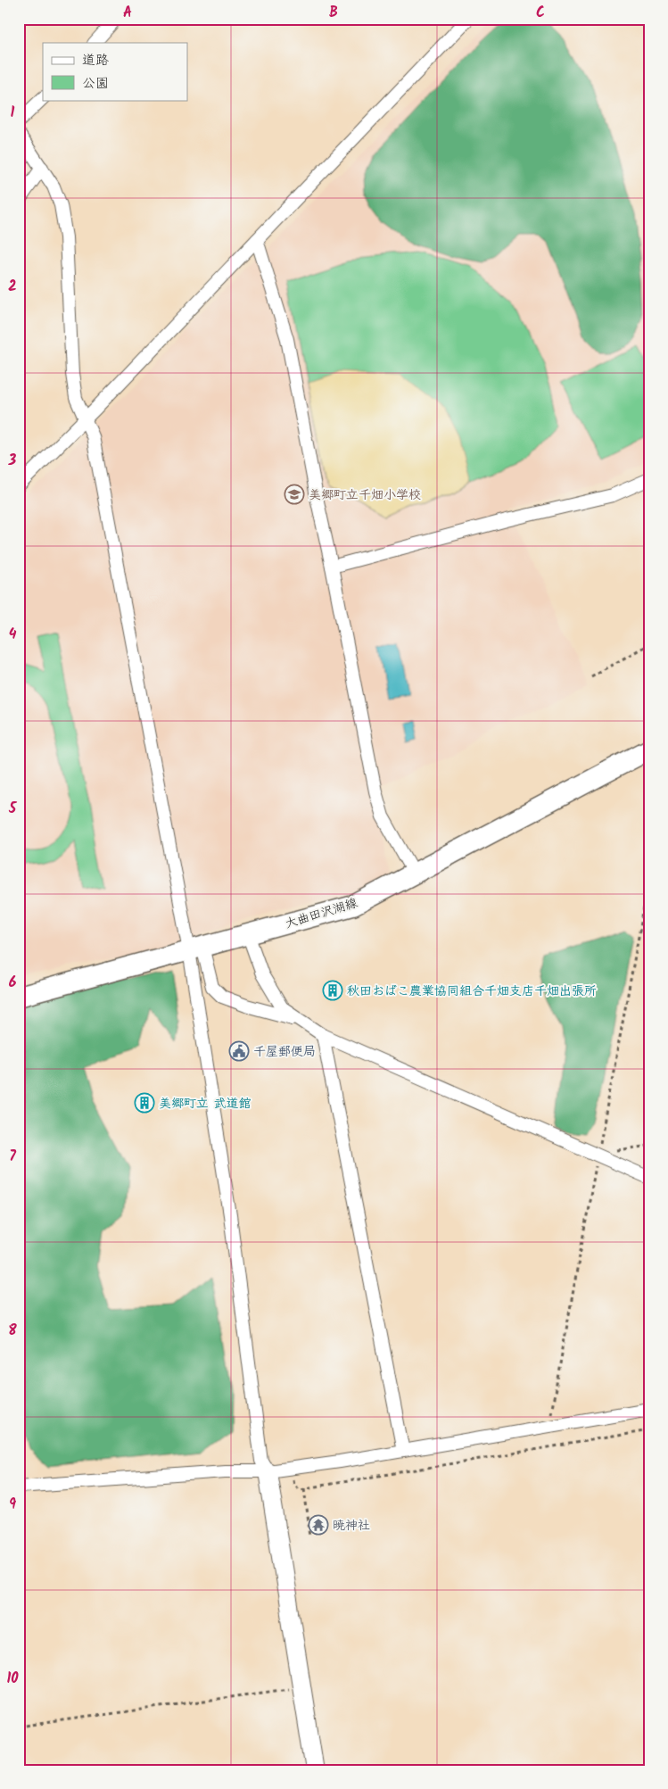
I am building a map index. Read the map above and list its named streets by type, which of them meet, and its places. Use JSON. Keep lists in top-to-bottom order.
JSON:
{
  "streets": {
    "main road": ["大曲田沢湖線"]
  },
  "places": {
    "school or university": ["美郷町立千畑小学校"],
    "building": ["秋田おばこ農業協同組合千畑支店千畑出張所", "美郷町立 武道館"],
    "public building": ["千屋郵便局"],
    "temple": ["暁神社"]
  },
  "legend": ["道路", "公園"],
  "grid": {
    "columns": ["A", "B", "C"],
    "rows": [
      "1",
      "2",
      "3",
      "4",
      "5",
      "6",
      "7",
      "8",
      "9",
      "10"
    ]
  }
}
